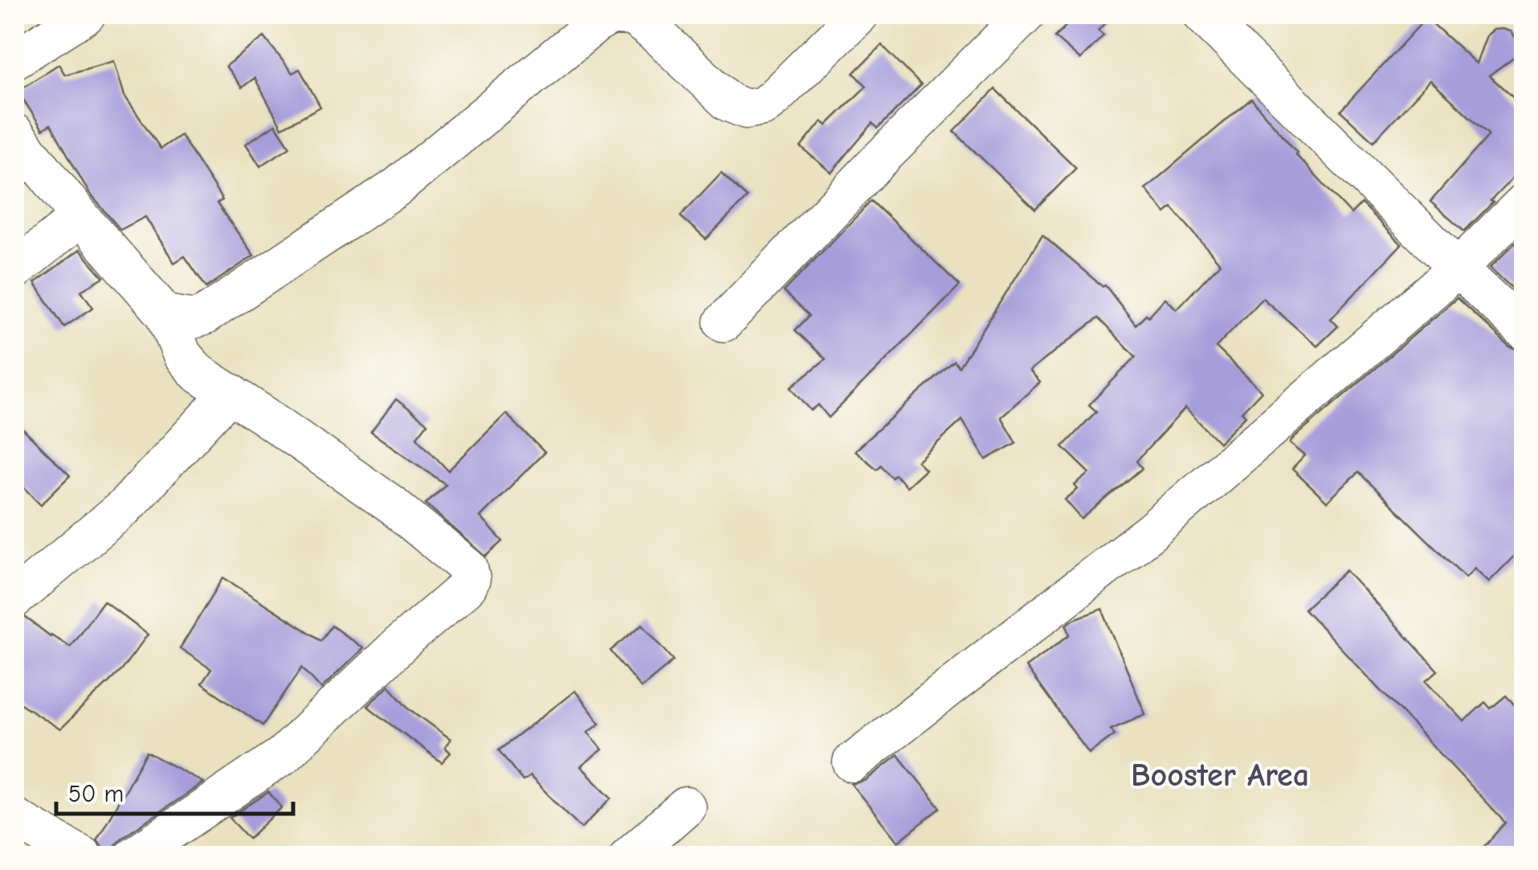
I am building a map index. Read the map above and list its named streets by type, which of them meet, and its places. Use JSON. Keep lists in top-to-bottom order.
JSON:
{
  "districts": ["Booster Area"],
  "scale_bar": "50 m"
}
